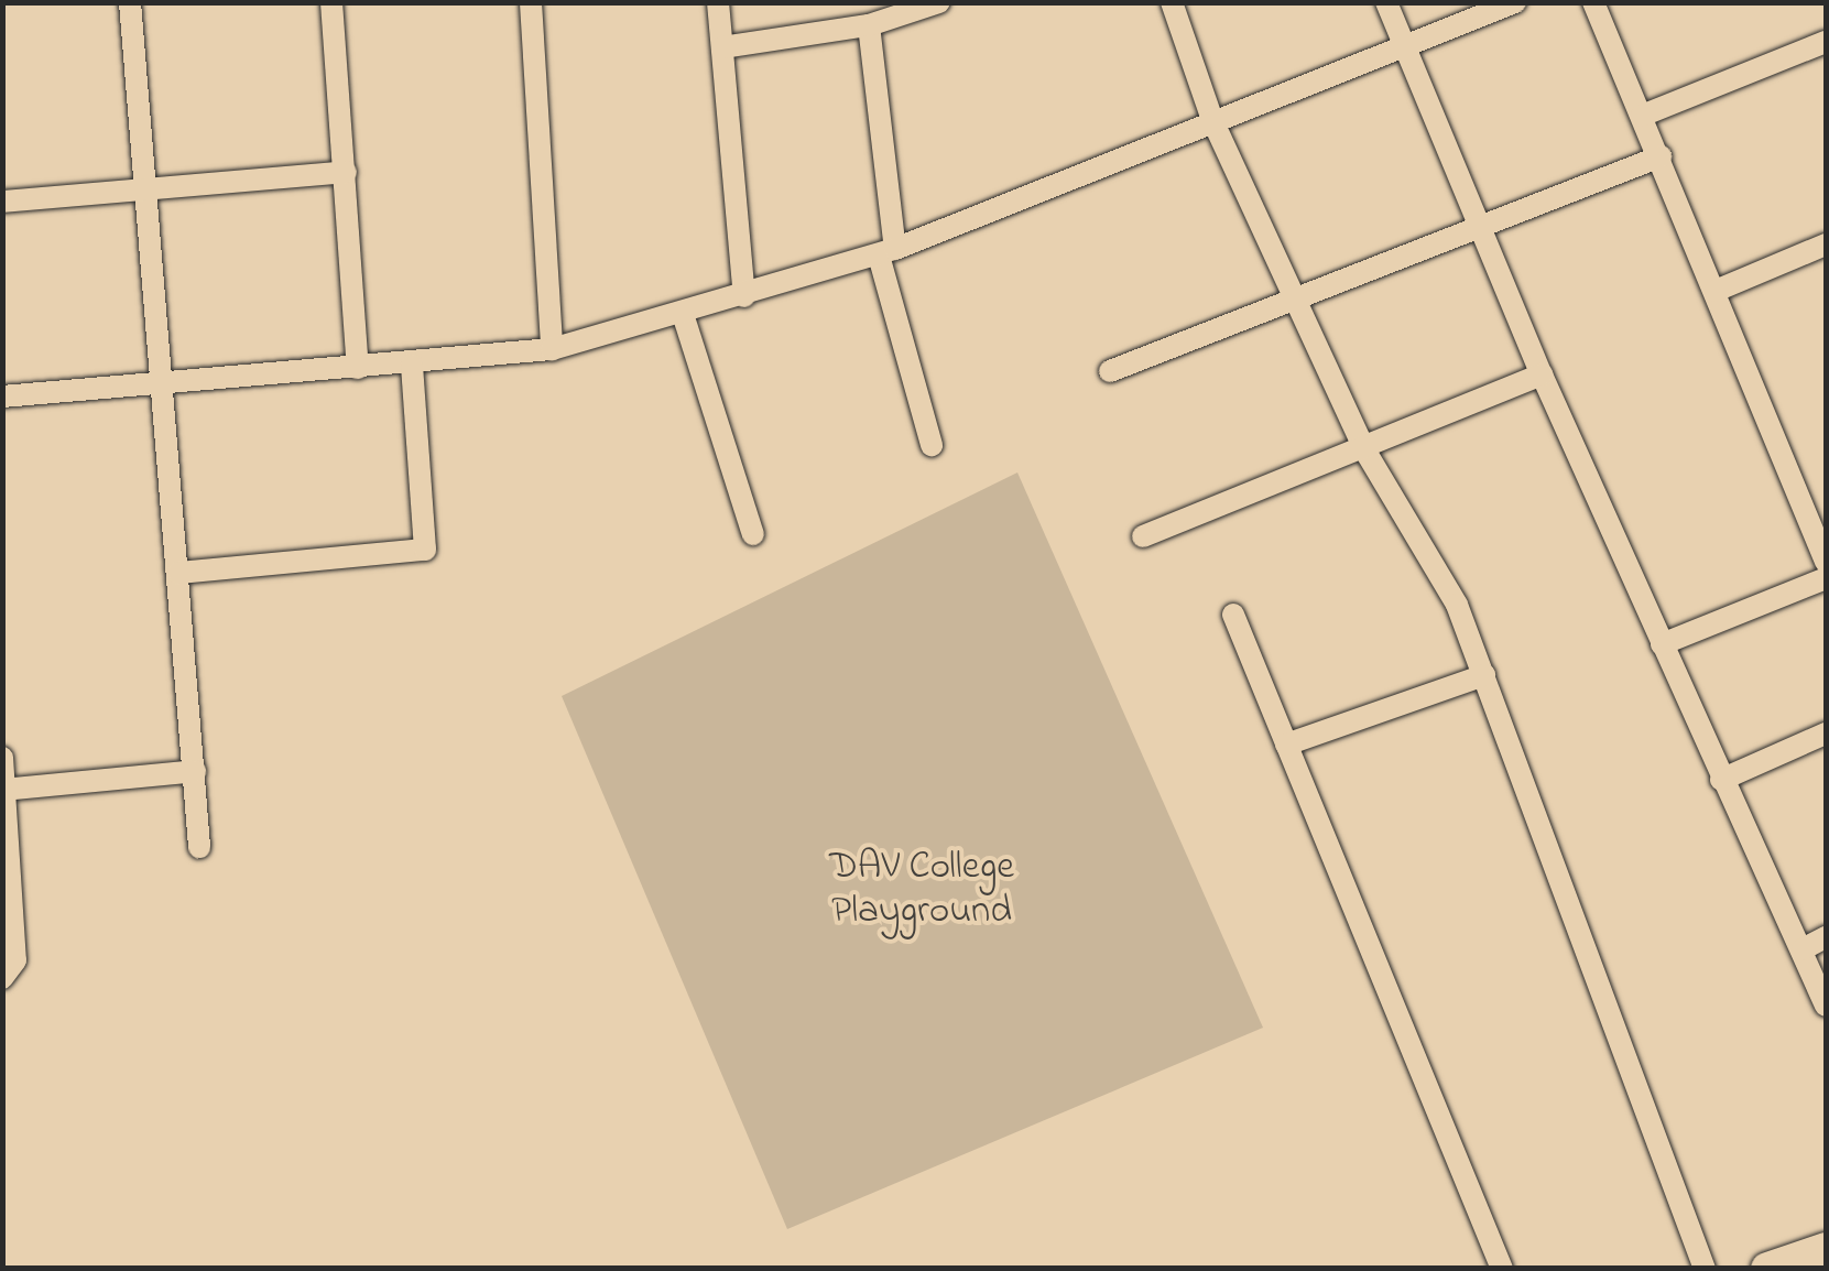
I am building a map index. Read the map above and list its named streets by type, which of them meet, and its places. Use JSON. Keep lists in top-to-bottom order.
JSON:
{
  "parks": ["DAV College Playground"]
}
